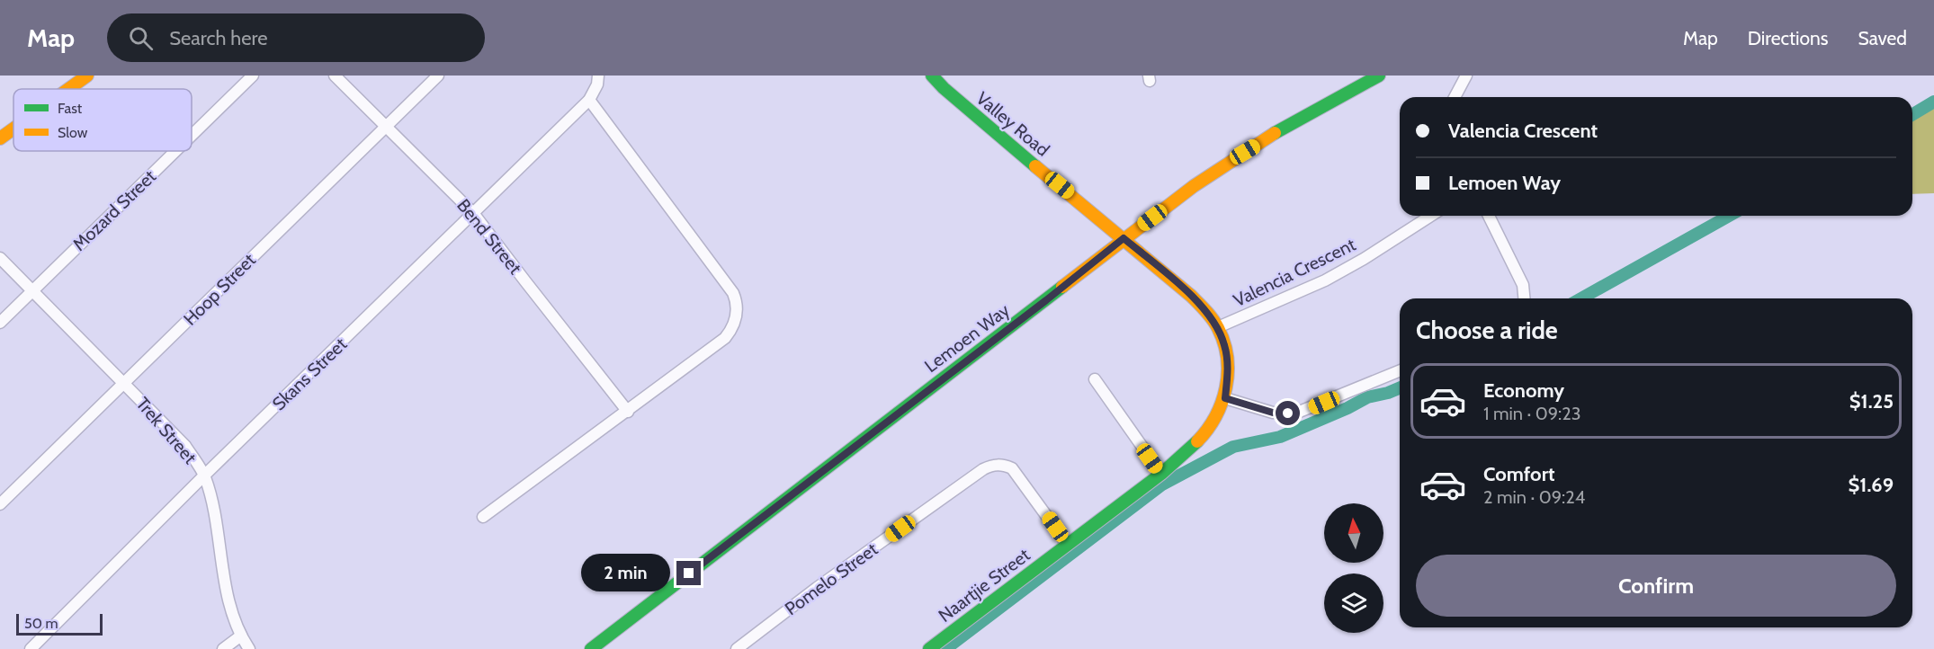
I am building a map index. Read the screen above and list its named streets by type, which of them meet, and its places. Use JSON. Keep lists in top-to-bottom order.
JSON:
{
  "streets": {
    "main road": ["Valley Road", "Lemoen Way", "Naartjie Street"],
    "street": [
      "Mozard Street",
      "Bend Street",
      "Valencia Crescent",
      "Hoop Street",
      "Skans Street",
      "Trek Street",
      "Pomelo Street"
    ]
  },
  "crossings": [
    ["Valley Road", "Lemoen Way"],
    ["Mozard Street", "Trek Street"],
    ["Bend Street", "Hoop Street"],
    ["Bend Street", "Skans Street"],
    ["Hoop Street", "Trek Street"],
    ["Skans Street", "Trek Street"],
    ["Pomelo Street", "Naartjie Street"]
  ],
  "legend": ["Fast", "Slow"],
  "scale_bar": "50 m",
  "north": "top",
  "page": {
    "header": "Map",
    "search": "Search here",
    "nav": ["Map", "Directions", "Saved"],
    "banner": ["Valencia Crescent", "Lemoen Way"],
    "heading": "Choose a ride",
    "list": [
      {
        "name": "Economy",
        "note": "1 min · 09:23",
        "value": "$1.25"
      },
      {
        "name": "Comfort",
        "note": "2 min · 09:24",
        "value": "$1.69"
      }
    ],
    "buttons": "Confirm",
    "bubble": "2 min",
    "scale": "50 m"
  }
}
